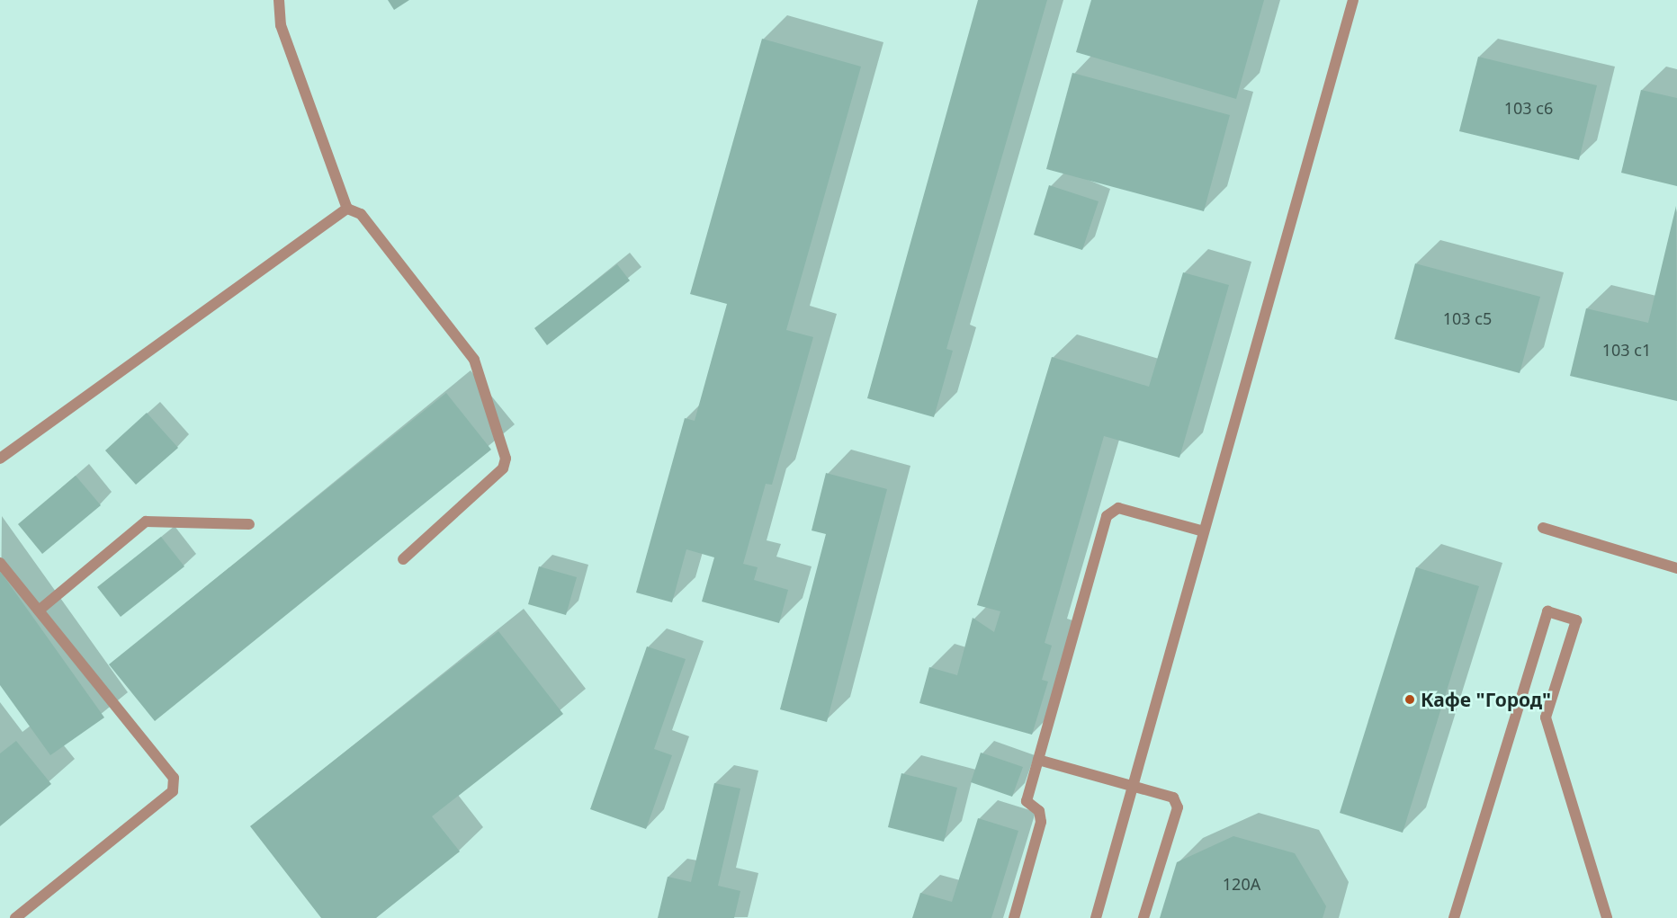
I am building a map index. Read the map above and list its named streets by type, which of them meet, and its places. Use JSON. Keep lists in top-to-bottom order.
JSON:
{
  "places": ["Кафе \"Город\""],
  "house_numbers": [
    "103 с6",
    "103 с5",
    "103 с1",
    "120А"
  ]
}
